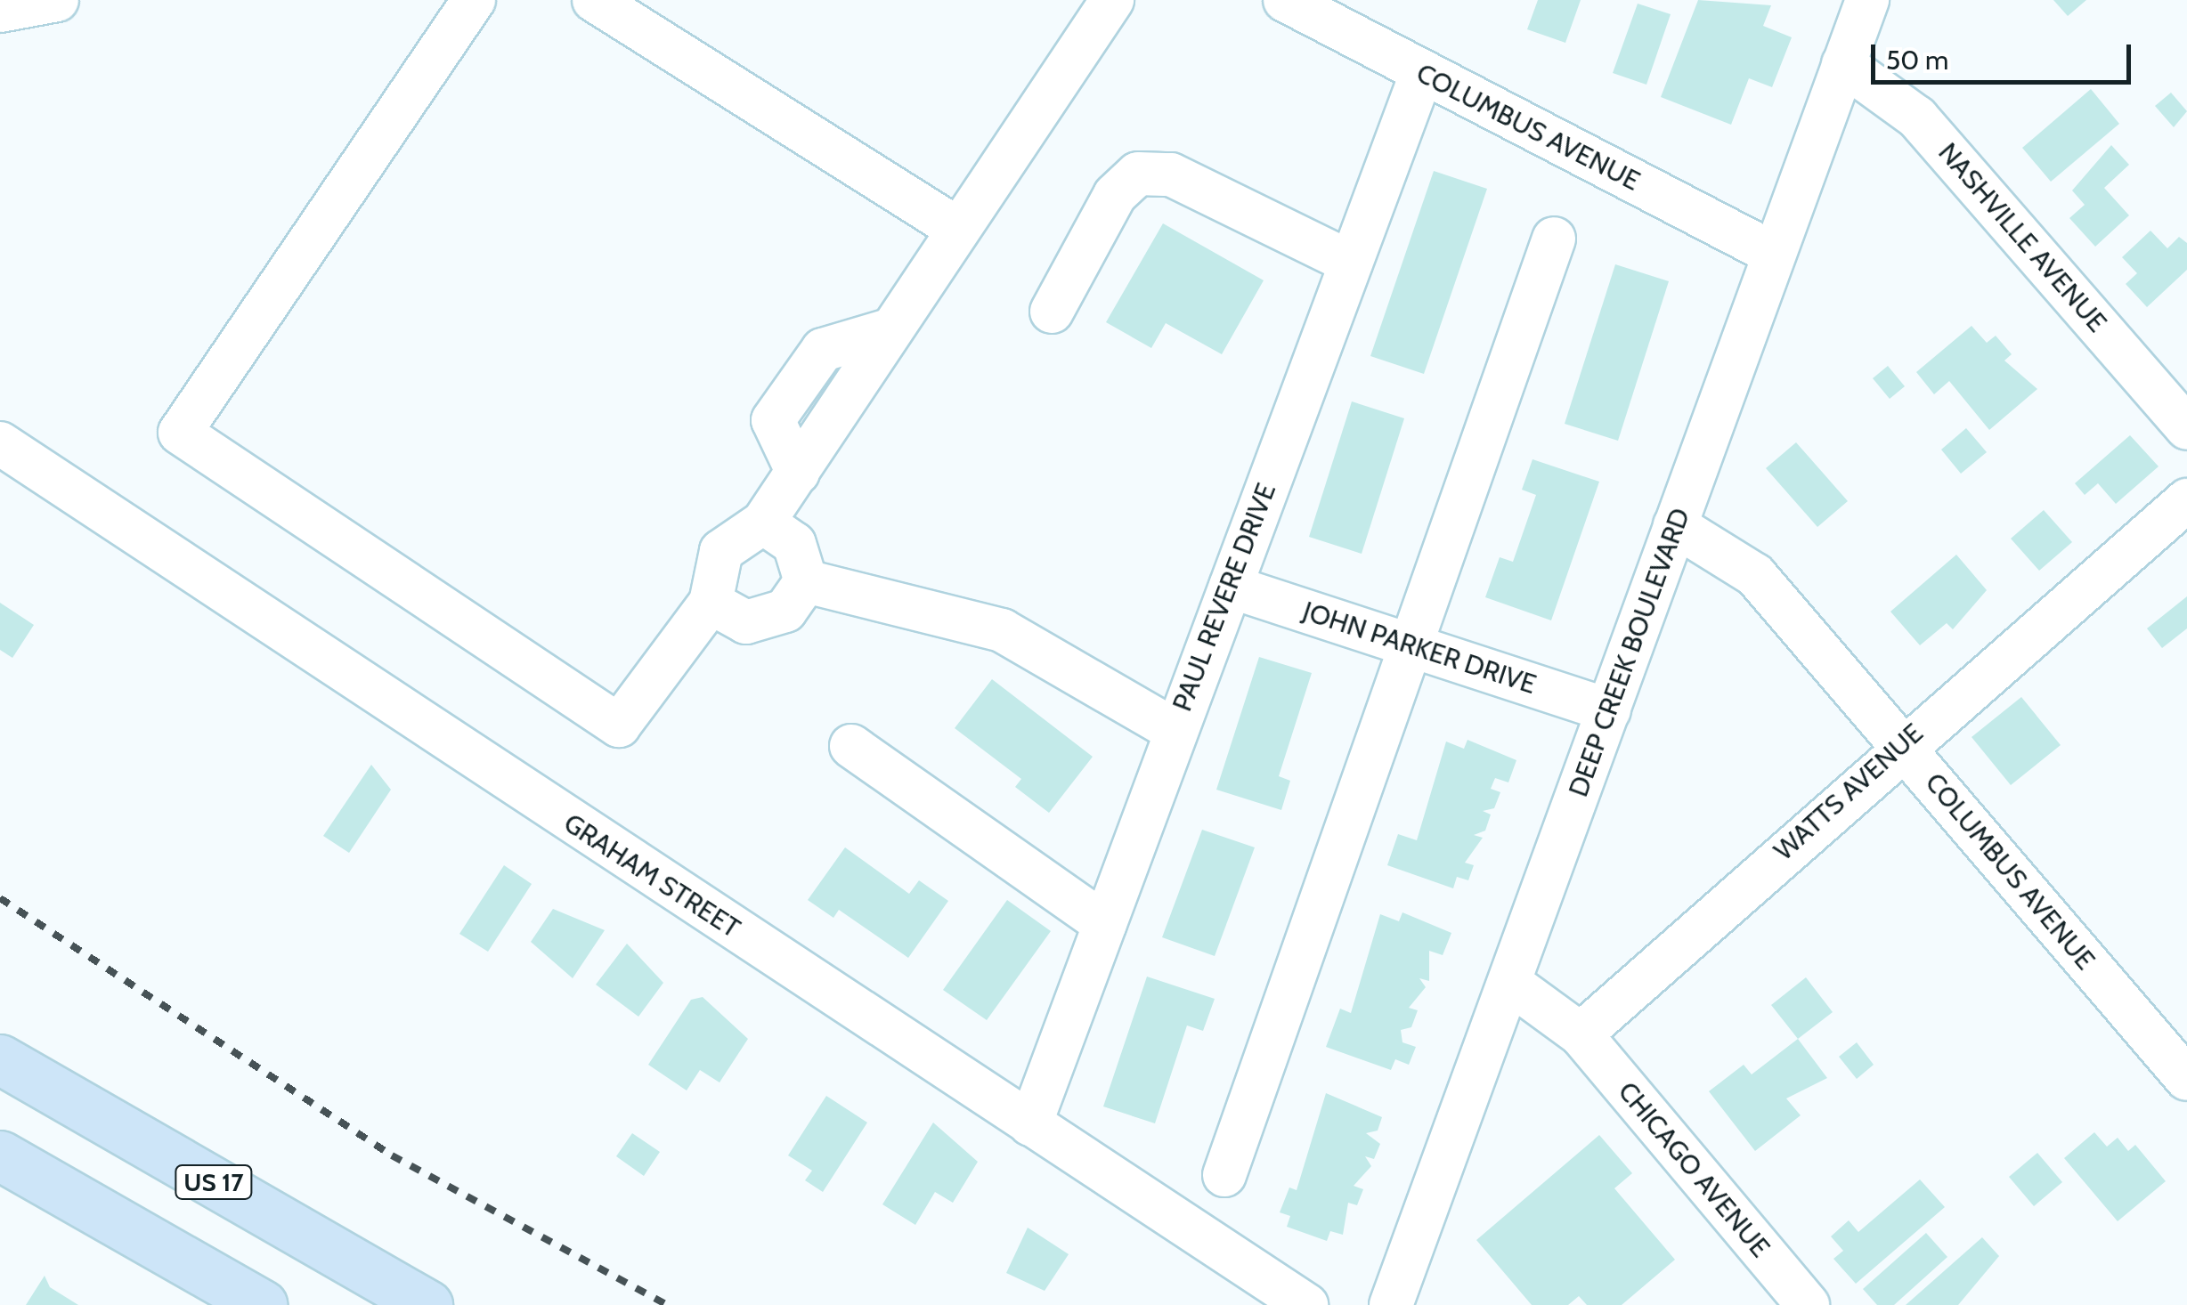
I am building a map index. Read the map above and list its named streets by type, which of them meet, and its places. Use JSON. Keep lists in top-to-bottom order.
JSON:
{
  "streets": {
    "main road": ["US 17"],
    "street": [
      "COLUMBUS AVENUE",
      "NASHVILLE AVENUE",
      "PAUL REVERE DRIVE",
      "JOHN PARKER DRIVE",
      "DEEP CREEK BOULEVARD",
      "WATTS AVENUE",
      "GRAHAM STREET",
      "CHICAGO AVENUE"
    ]
  },
  "crossings": [
    ["COLUMBUS AVENUE", "PAUL REVERE DRIVE"],
    ["COLUMBUS AVENUE", "DEEP CREEK BOULEVARD"],
    ["COLUMBUS AVENUE", "WATTS AVENUE"],
    ["NASHVILLE AVENUE", "DEEP CREEK BOULEVARD"],
    ["PAUL REVERE DRIVE", "JOHN PARKER DRIVE"],
    ["PAUL REVERE DRIVE", "GRAHAM STREET"],
    ["JOHN PARKER DRIVE", "DEEP CREEK BOULEVARD"],
    ["WATTS AVENUE", "CHICAGO AVENUE"]
  ],
  "scale_bar": "50 m"
}
